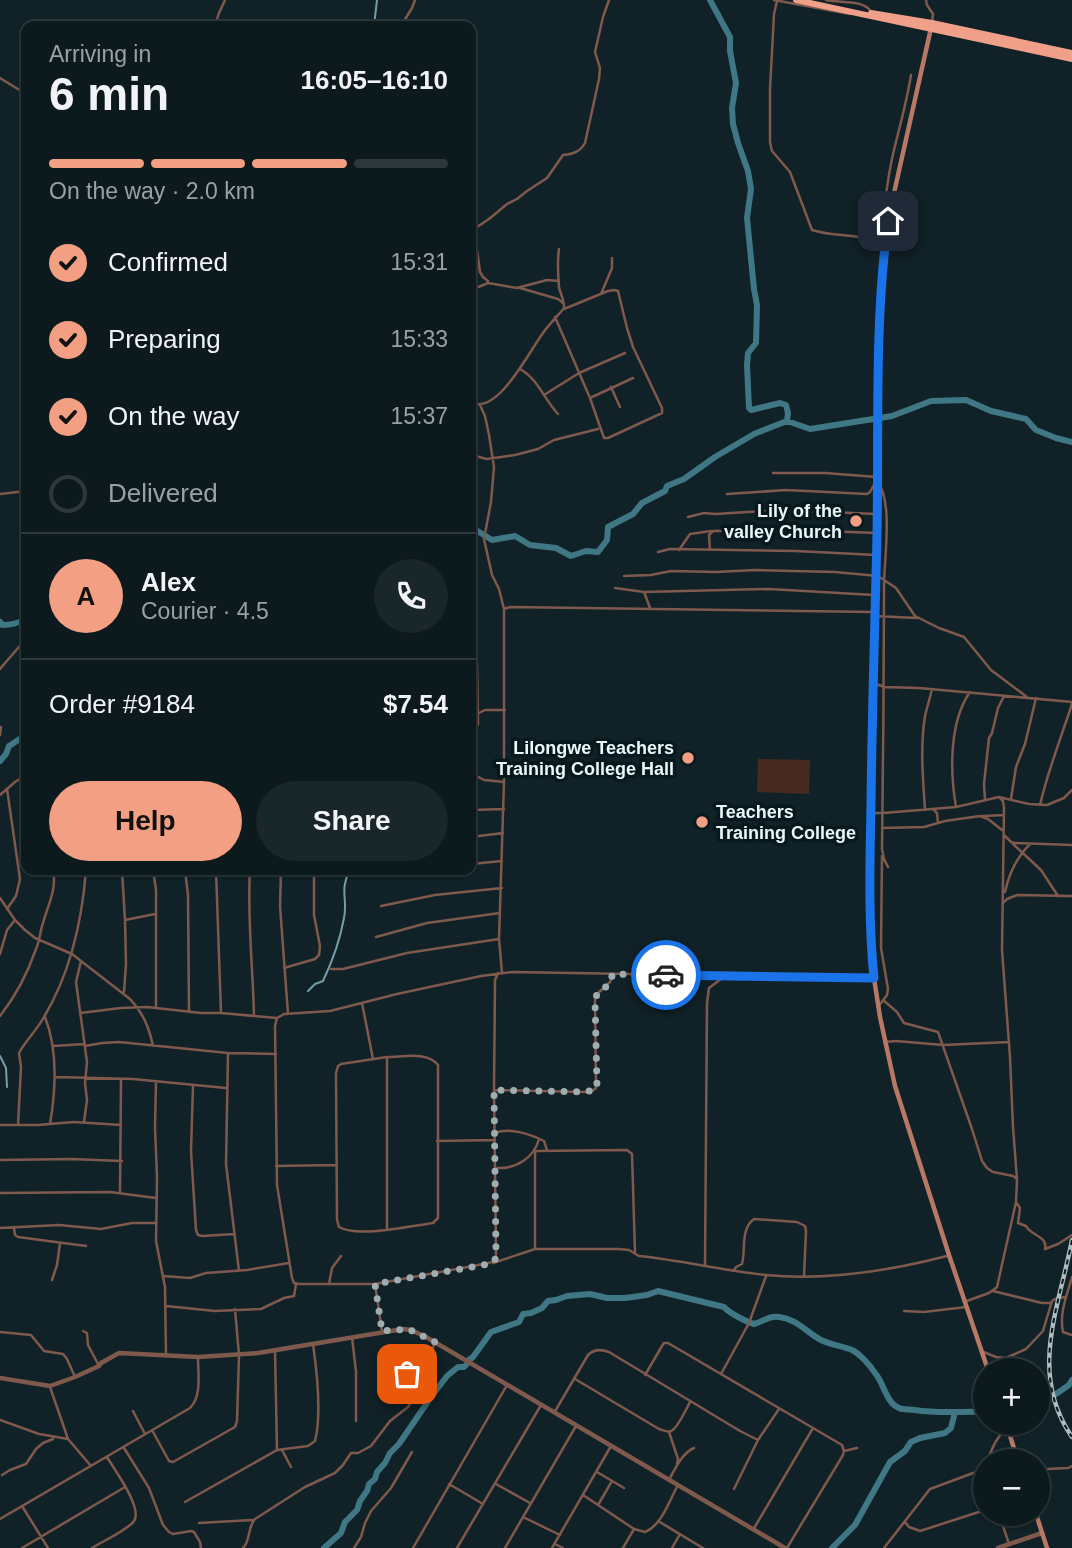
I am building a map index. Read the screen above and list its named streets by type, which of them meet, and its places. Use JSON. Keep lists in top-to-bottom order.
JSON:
{
  "places": ["Lily of the valley Church", "Lilongwe Teachers Training College Hall", "Teachers Training College"],
  "page": {
    "heading": ["6 min", "Arriving in", "16:05–16:10"],
    "panel": [
      "Alex",
      "Courier · 4.5",
      "Order #9184",
      "$7.54"
    ],
    "bar": "On the way · 2.0 km",
    "list": [
      ["Confirmed", "15:31"],
      ["Preparing", "15:33"],
      ["On the way", "15:37"],
      "Delivered"
    ],
    "round": "A",
    "buttons": ["Help", "Share"],
    "map_buttons": ["+", "−"]
  }
}
